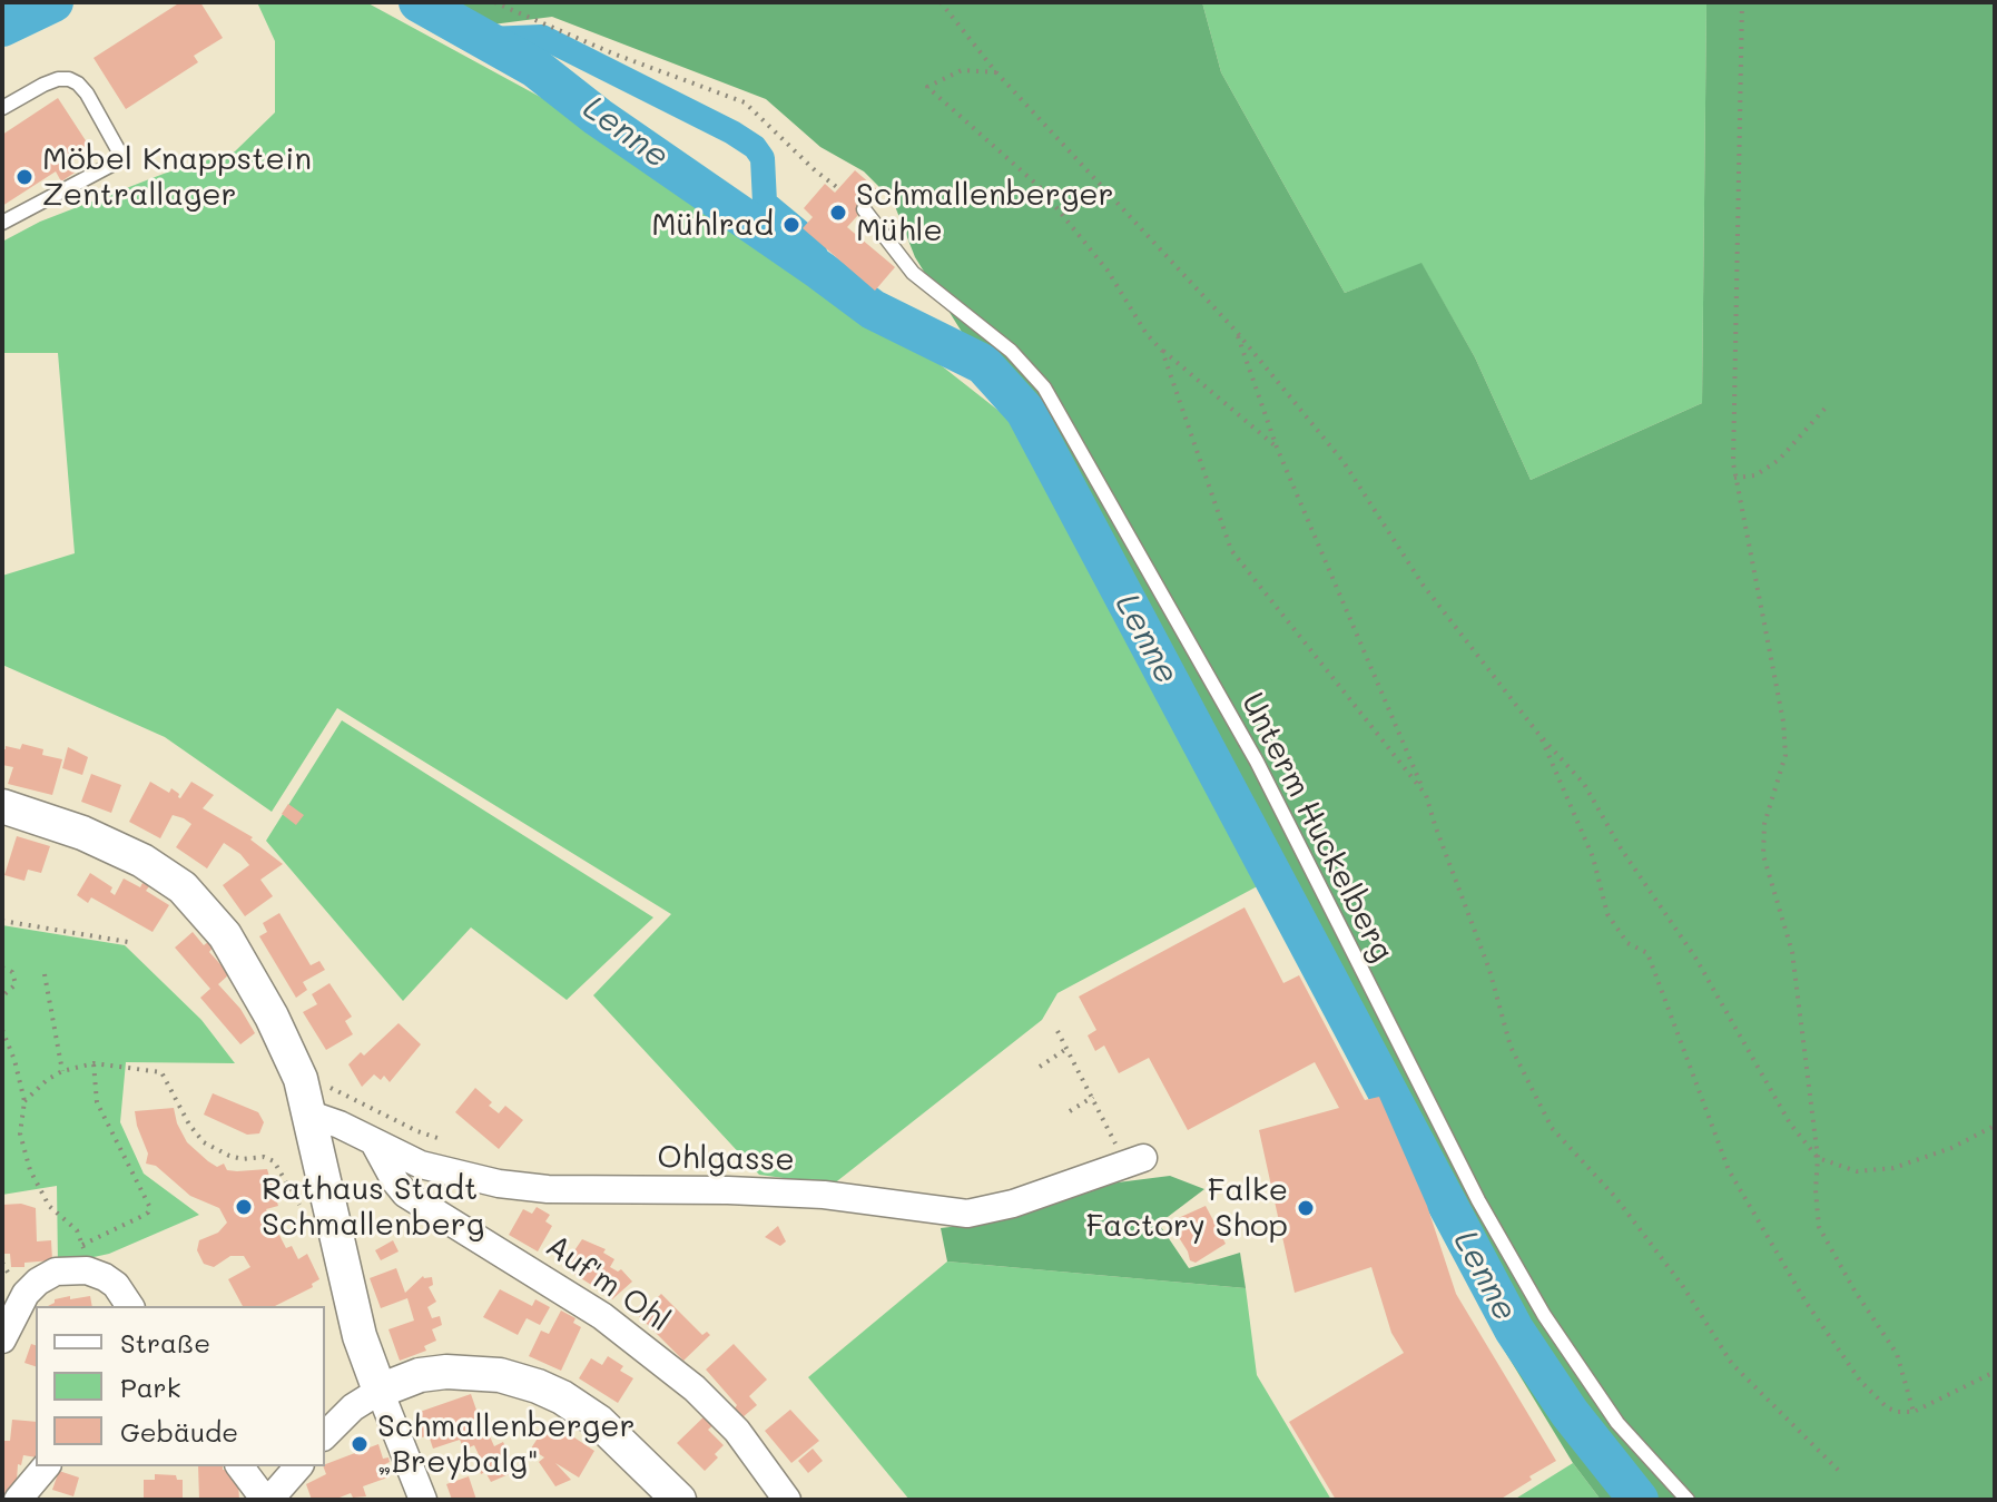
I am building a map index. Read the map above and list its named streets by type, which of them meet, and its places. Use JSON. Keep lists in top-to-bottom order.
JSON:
{
  "streets": {
    "street": ["Ohlgasse", "Auf'm Ohl"],
    "lane": ["Unterm Huckelberg"]
  },
  "crossings": [
    ["Ohlgasse", "Auf'm Ohl"]
  ],
  "water": ["Lenne"],
  "places": [
    "Möbel Knappstein Zentrallager",
    "Schmallenberger Mühle",
    "Mühlrad",
    "Rathaus Stadt Schmallenberg",
    "Falke Factory Shop",
    "Schmallenberger „Breybalg\""
  ],
  "legend": ["Straße", "Park", "Gebäude"]
}
